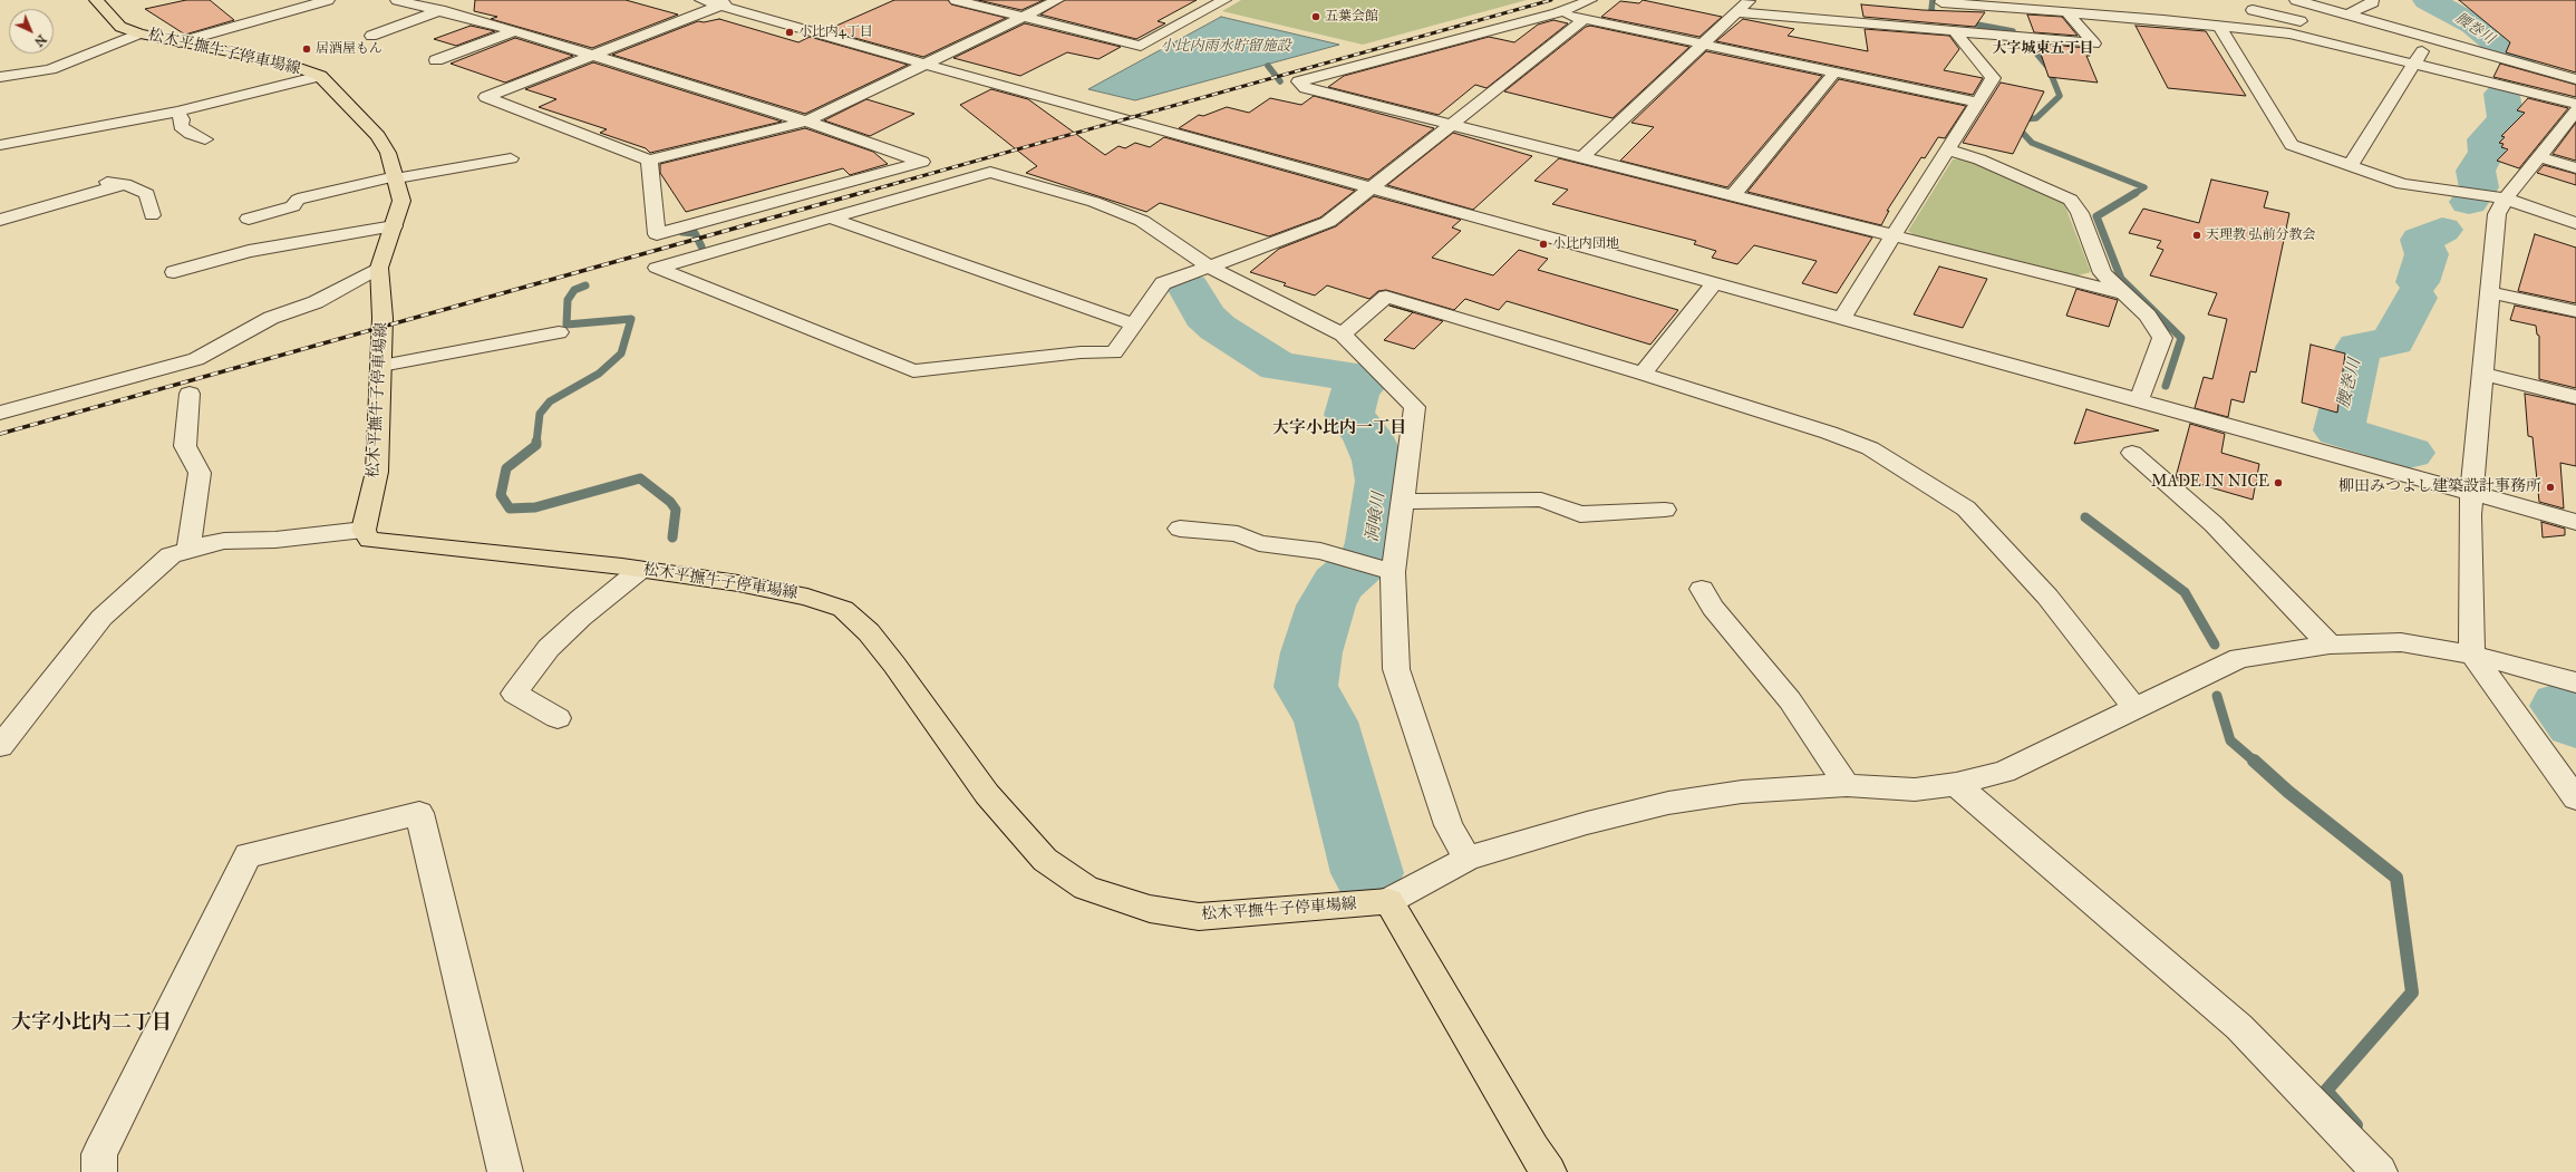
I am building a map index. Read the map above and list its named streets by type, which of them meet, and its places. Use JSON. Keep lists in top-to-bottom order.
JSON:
{
  "streets": {
    "main road": ["松木平撫牛子停車場線"]
  },
  "districts": ["大字城東五丁目", "大字小比内一丁目", "大字小比内二丁目"],
  "water": ["腰巻川", "小比内雨水貯留施設", "洞喰川"],
  "places": [
    "五葉会館",
    "小比内4丁目",
    "居酒屋もん",
    "天理教 弘前分教会",
    "小比内団地",
    "MADE IN NICE",
    "柳田みつよし建築設計事務所"
  ],
  "north": "bottom right"
}
